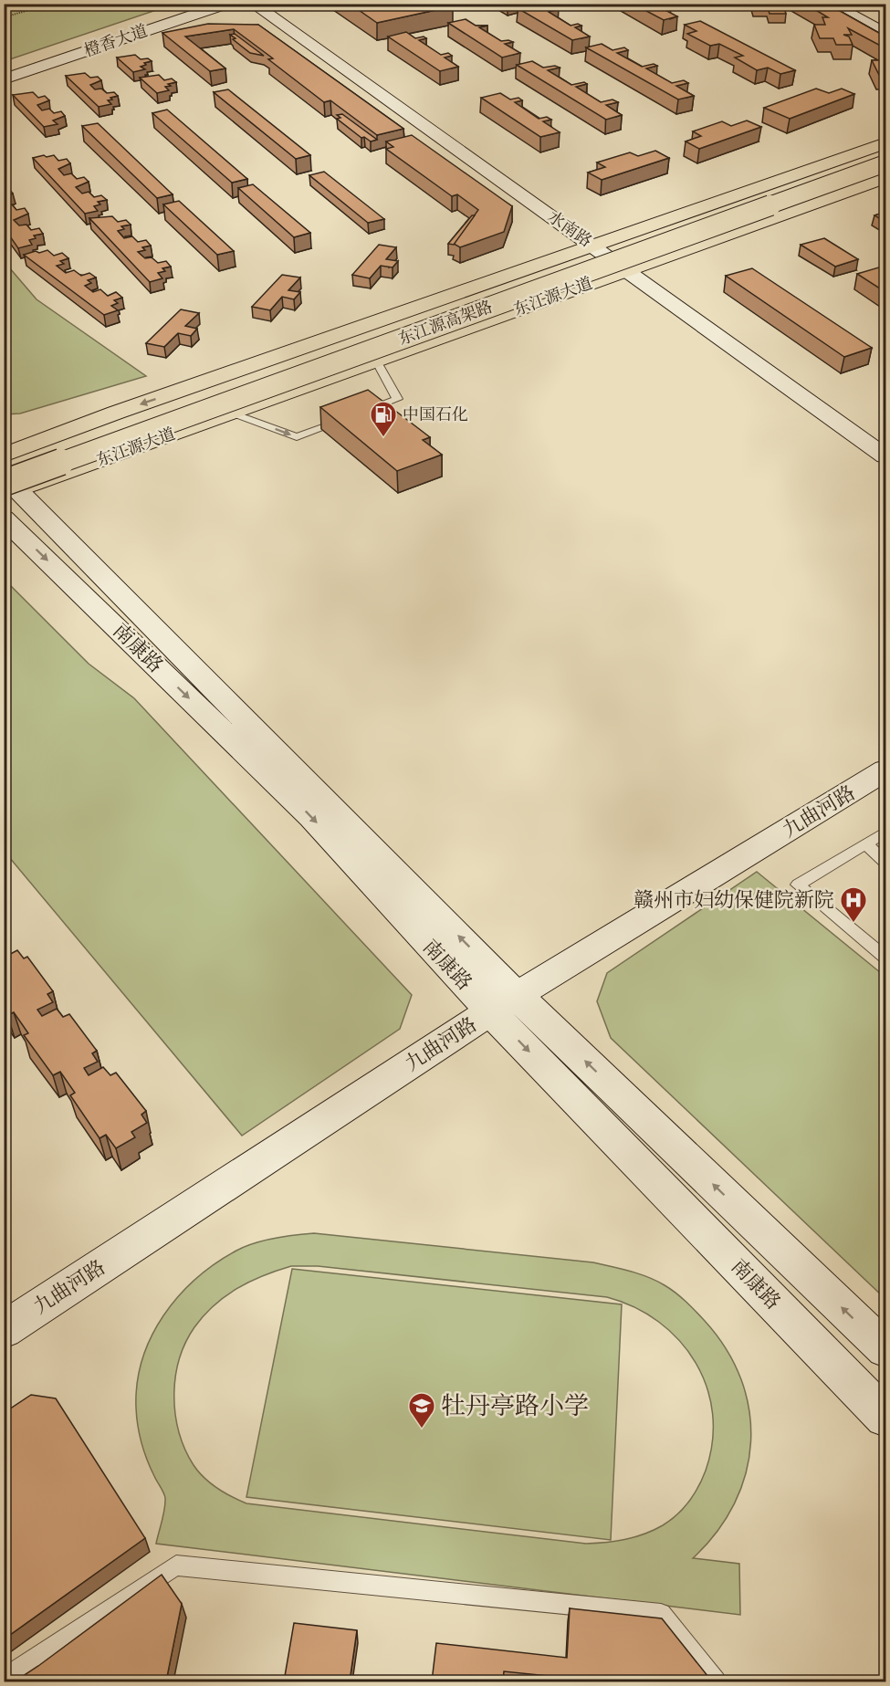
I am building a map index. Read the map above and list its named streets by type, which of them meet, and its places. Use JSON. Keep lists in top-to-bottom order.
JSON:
{
  "streets": {
    "main road": [
      "橙香大道",
      "水南路",
      "东江源大道",
      "东江源高架路",
      "南康路",
      "九曲河路"
    ]
  },
  "crossings": [
    ["水南路", "东江源大道"],
    ["东江源大道", "东江源高架路"],
    ["东江源大道", "南康路"],
    ["东江源高架路", "南康路"],
    ["南康路", "九曲河路"]
  ],
  "places": {
    "fuel station": ["中国石化"],
    "hospital": ["赣州市妇幼保健院新院"],
    "school or university": ["牡丹亭路小学"]
  }
}
